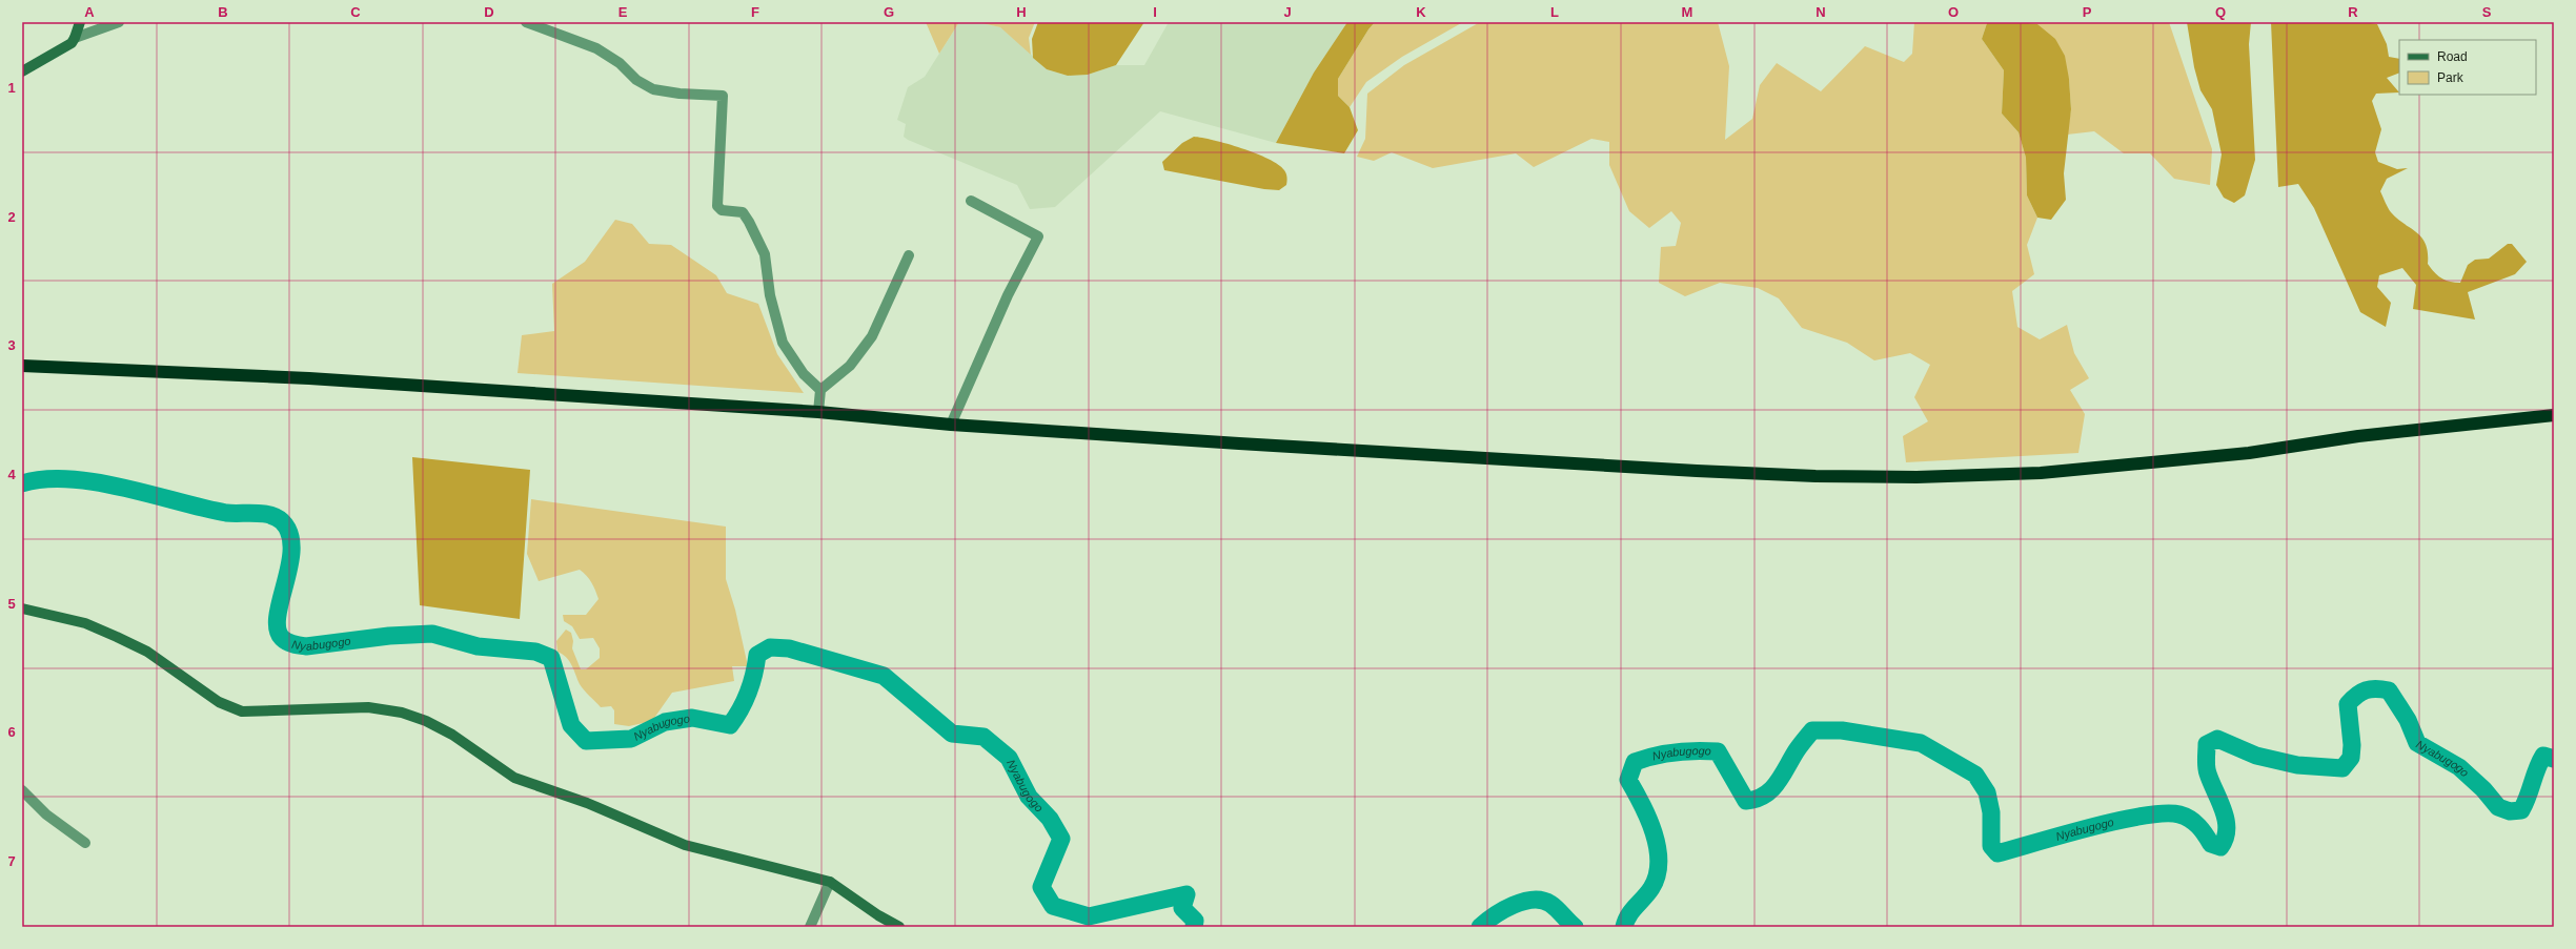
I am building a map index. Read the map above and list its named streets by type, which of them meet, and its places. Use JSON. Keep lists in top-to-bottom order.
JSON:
{
  "water": ["Nyabugogo"],
  "legend": ["Road", "Park"],
  "grid": {
    "columns": [
      "A",
      "B",
      "C",
      "D",
      "E",
      "F",
      "G",
      "H",
      "I",
      "J",
      "K",
      "L",
      "M",
      "N",
      "O",
      "P",
      "Q",
      "R",
      "S"
    ],
    "rows": [
      "1",
      "2",
      "3",
      "4",
      "5",
      "6",
      "7"
    ]
  }
}
